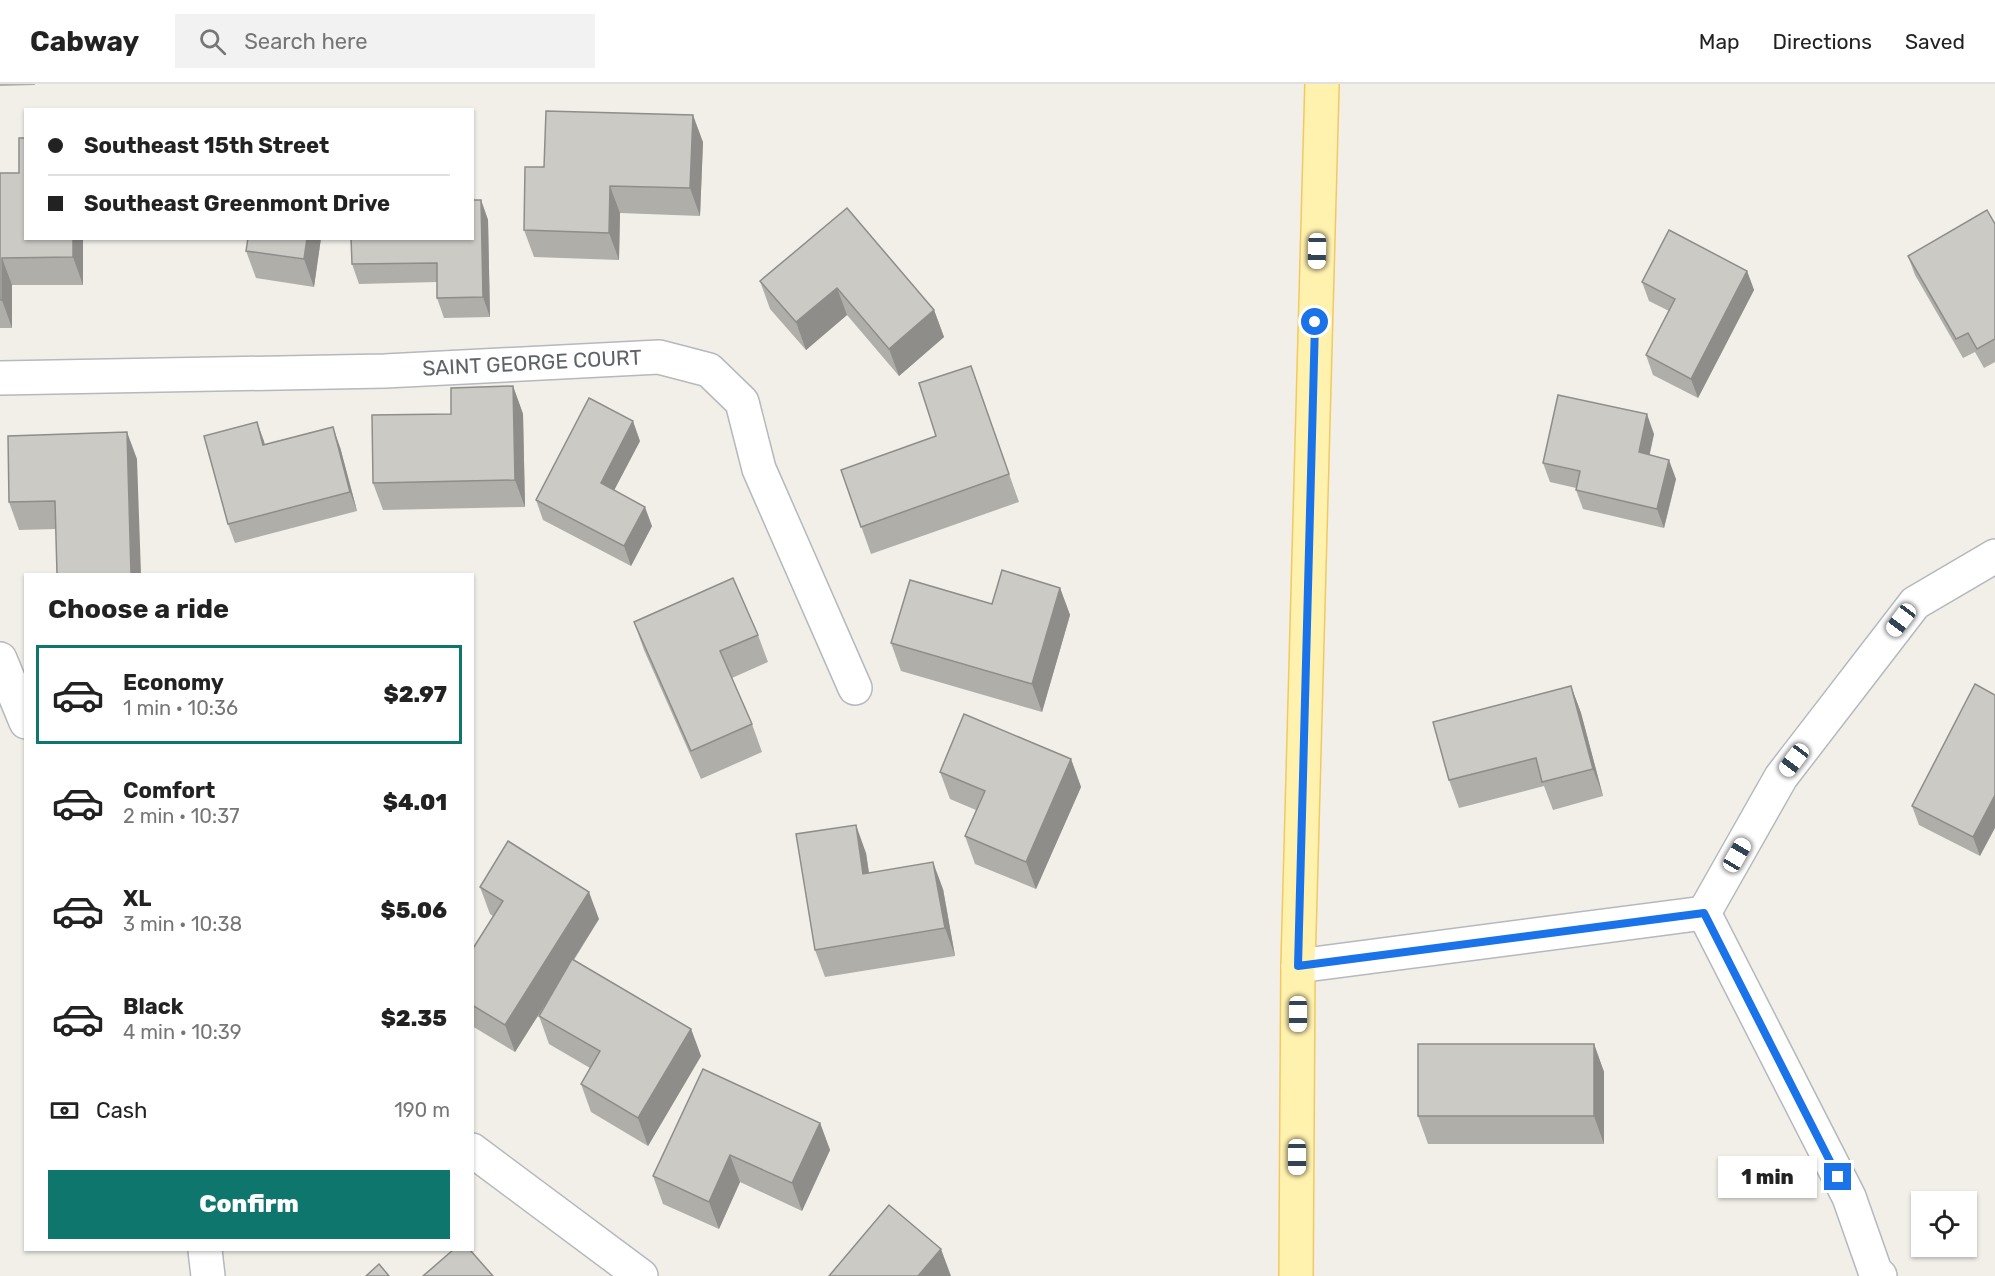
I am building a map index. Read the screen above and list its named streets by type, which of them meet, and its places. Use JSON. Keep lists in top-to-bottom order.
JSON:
{
  "streets": {
    "street": ["SAINT GEORGE COURT"]
  },
  "page": {
    "header": "Cabway",
    "search": "Search here",
    "nav": ["Map", "Directions", "Saved"],
    "banner": ["Southeast 15th Street", "Southeast Greenmont Drive"],
    "heading": "Choose a ride",
    "list": [
      {
        "name": "Economy",
        "note": "1 min · 10:36",
        "value": "$2.97"
      },
      {
        "name": "Comfort",
        "note": "2 min · 10:37",
        "value": "$4.01"
      },
      {
        "name": "XL",
        "note": "3 min · 10:38",
        "value": "$5.06"
      },
      {
        "name": "Black",
        "note": "4 min · 10:39",
        "value": "$2.35"
      }
    ],
    "pay": ["Cash", "190 m"],
    "bubble": "1 min",
    "buttons": "Confirm"
  }
}
